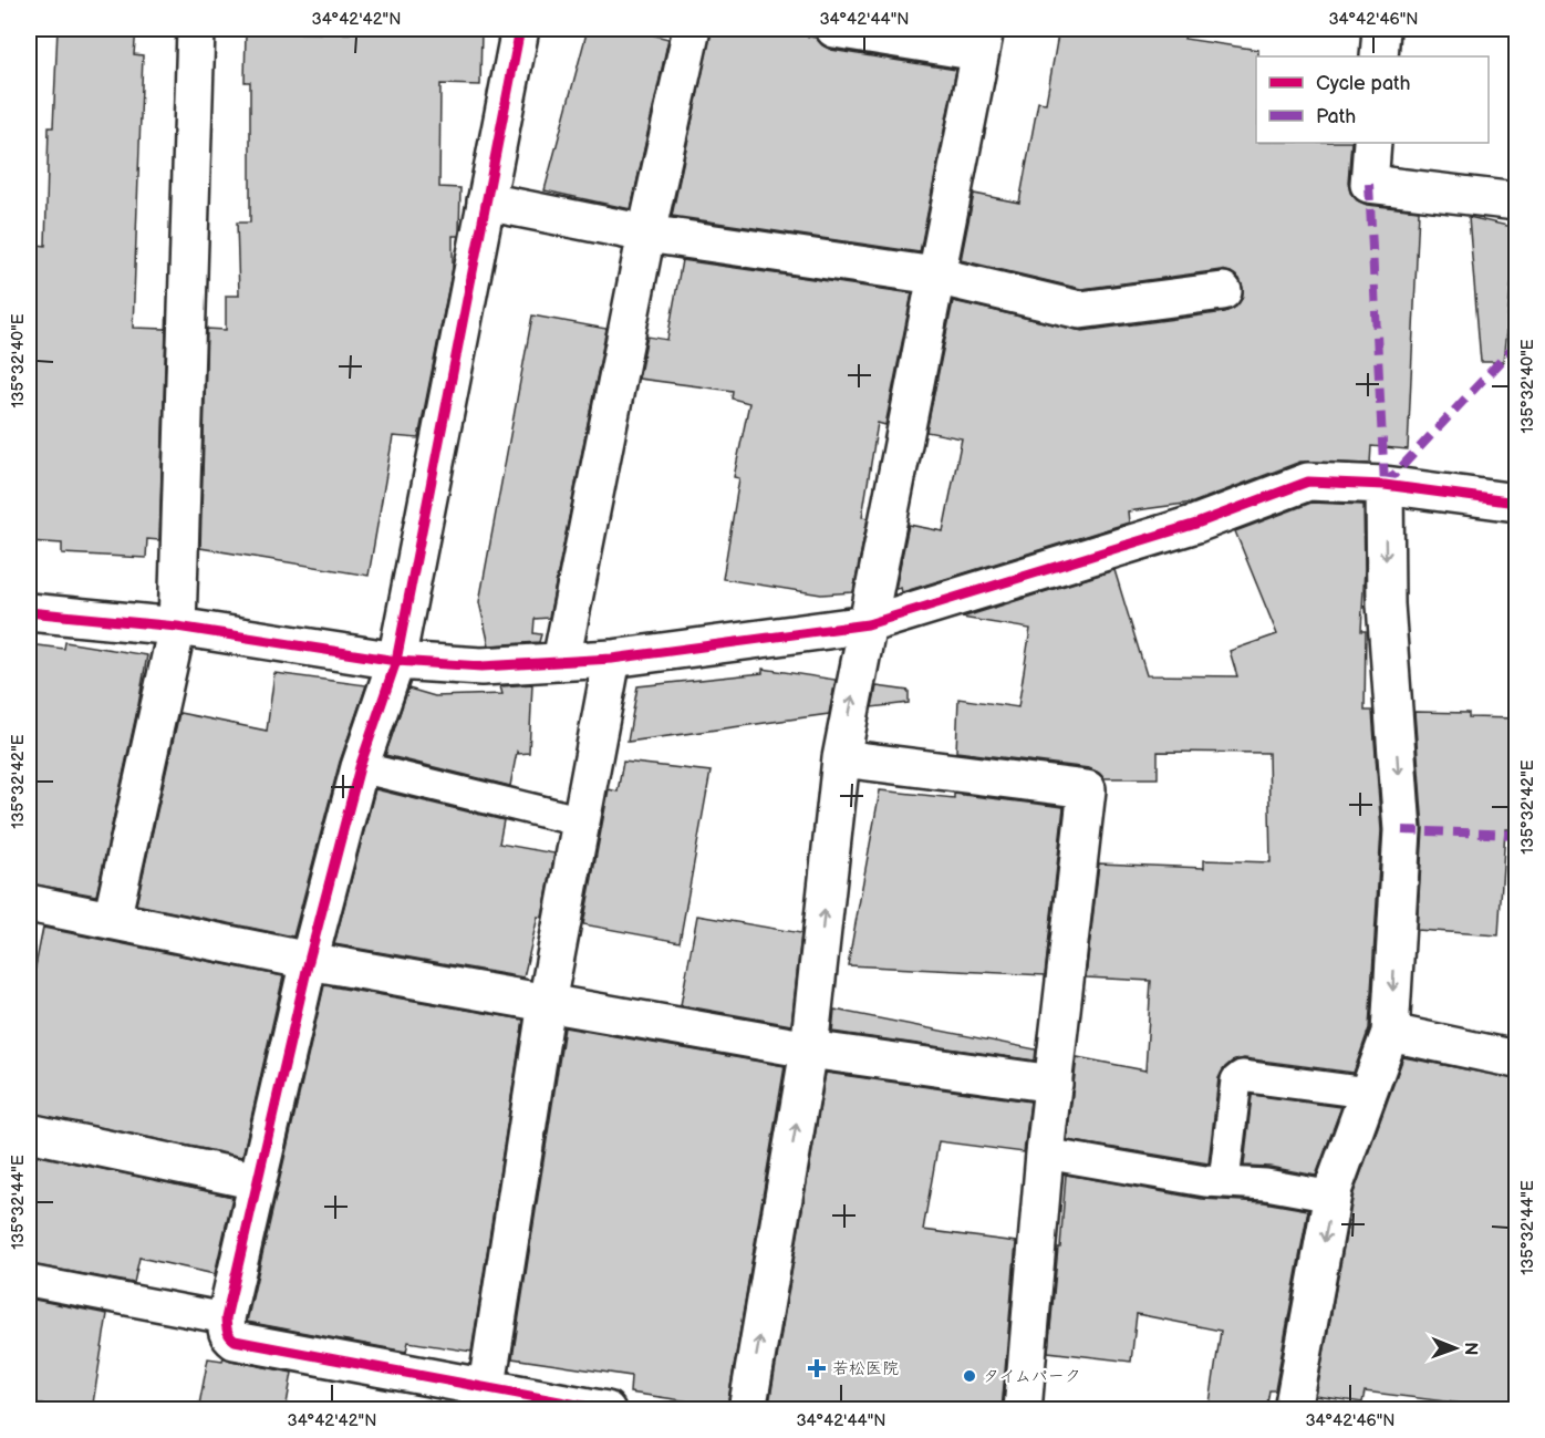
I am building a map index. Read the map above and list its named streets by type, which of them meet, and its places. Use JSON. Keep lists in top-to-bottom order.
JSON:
{
  "places": {
    "health": ["若松医院"],
    "other": ["タイムパーク"]
  },
  "legend": ["Cycle path", "Path"],
  "north": "right",
  "coordinates": [
    "34°42'42\"N",
    "34°42'44\"N",
    "34°42'46\"N",
    "135°32'40\"E",
    "135°32'42\"E",
    "135°32'44\"E"
  ]
}
